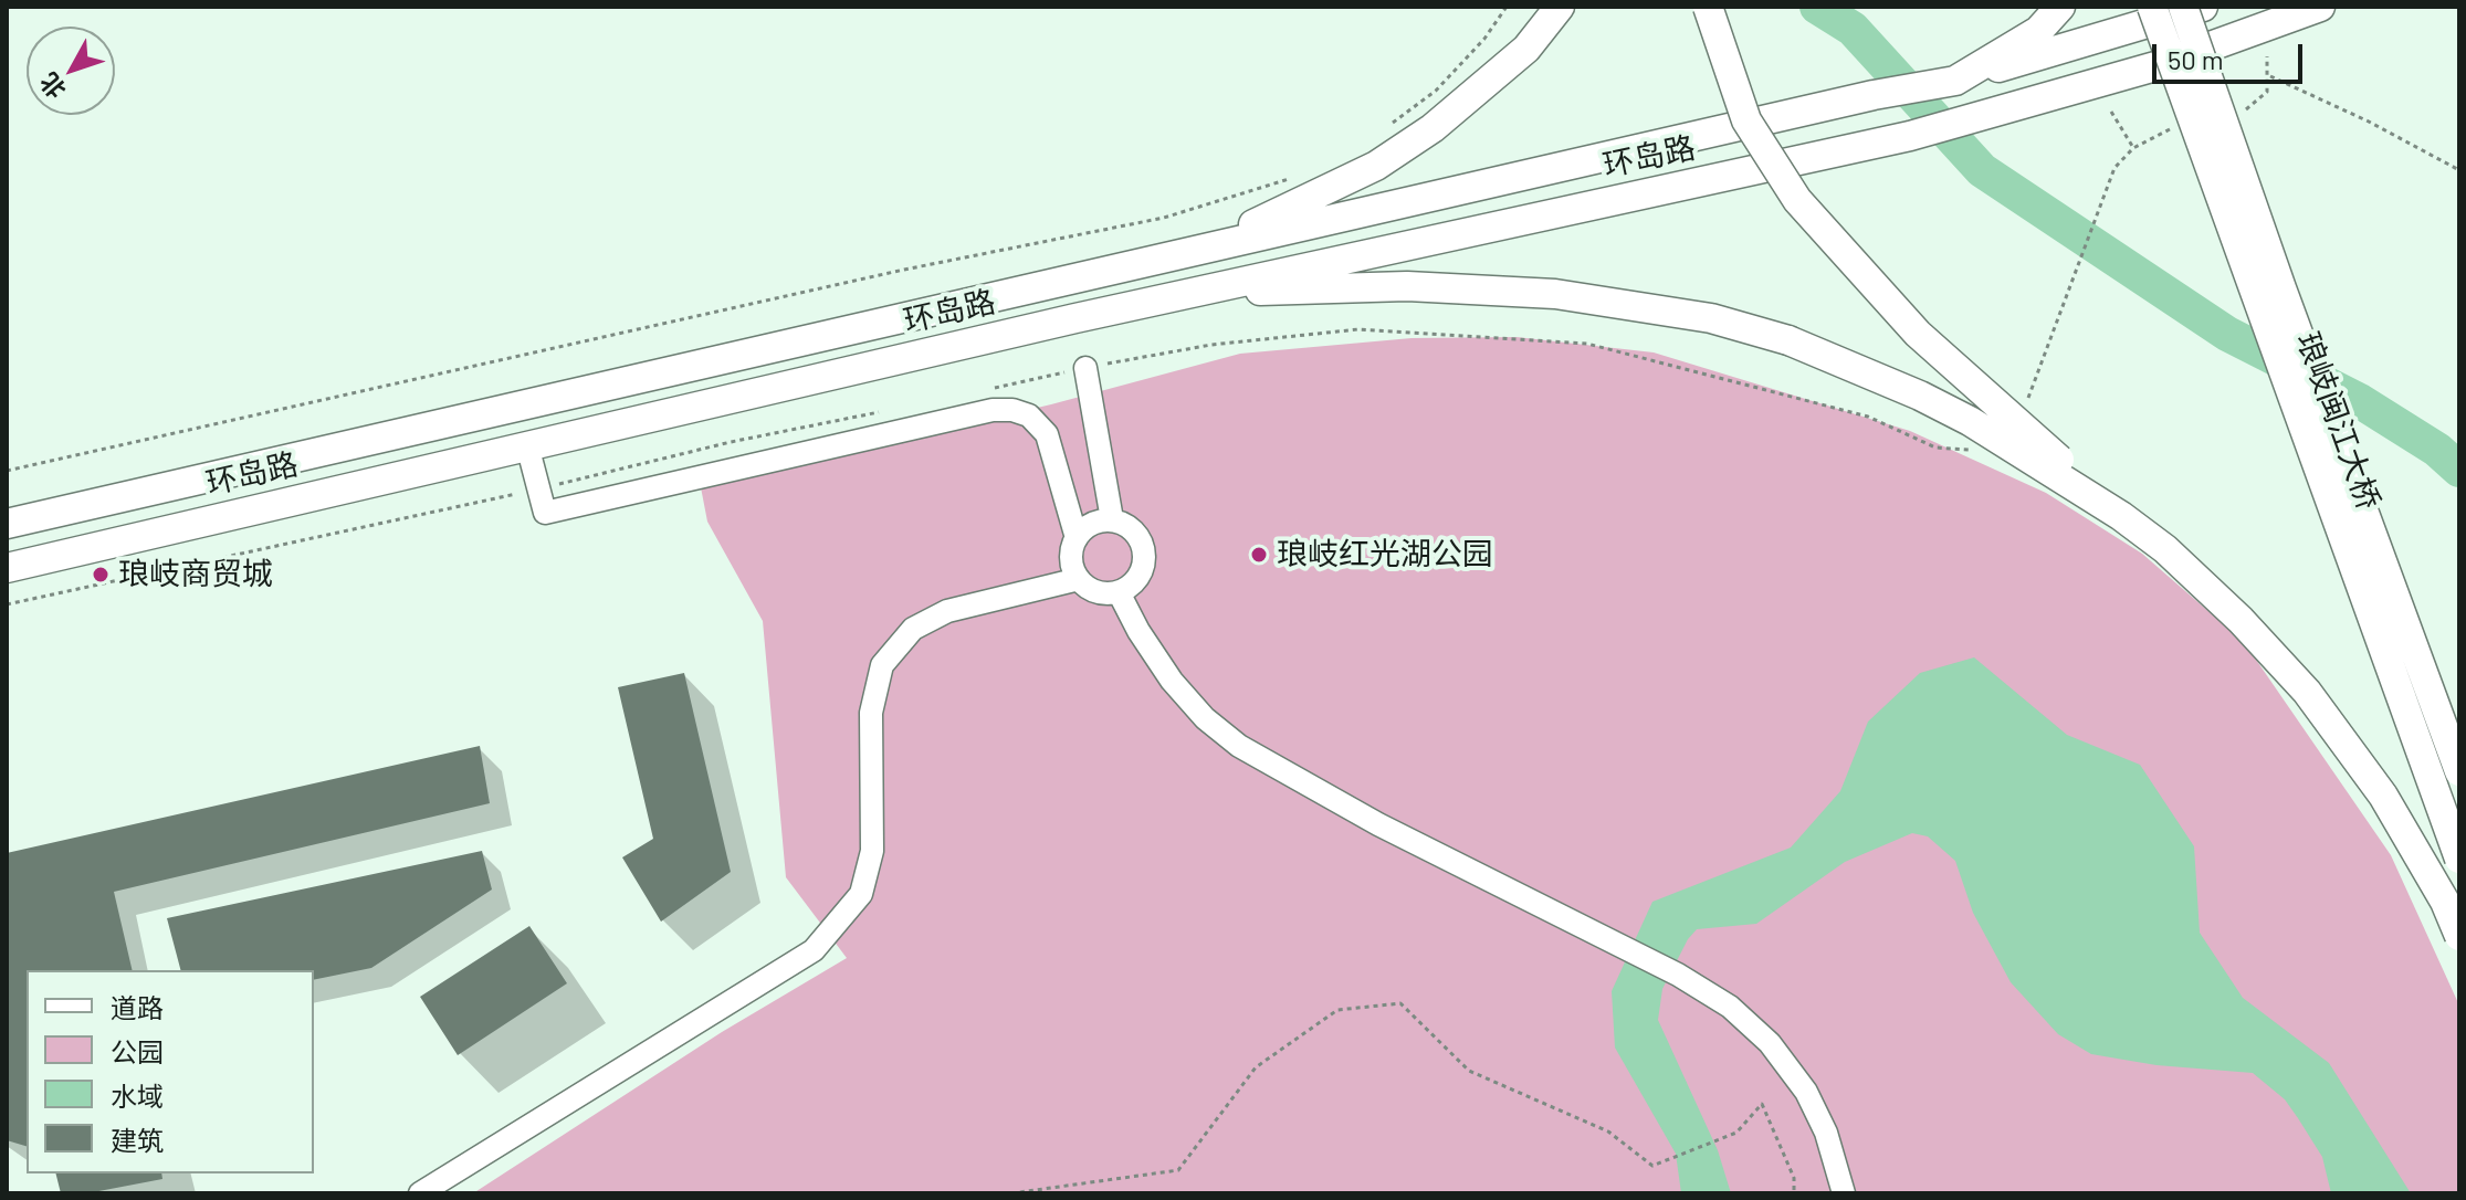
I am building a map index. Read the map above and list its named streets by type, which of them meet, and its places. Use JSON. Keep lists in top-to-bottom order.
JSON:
{
  "streets": {
    "main road": ["环岛路", "琅岐闽江大桥"]
  },
  "places": ["琅岐红光湖公园", "琅岐商贸城"],
  "legend": [
    "道路",
    "公园",
    "水域",
    "建筑"
  ],
  "scale_bar": "50 m",
  "north": "bottom left"
}
